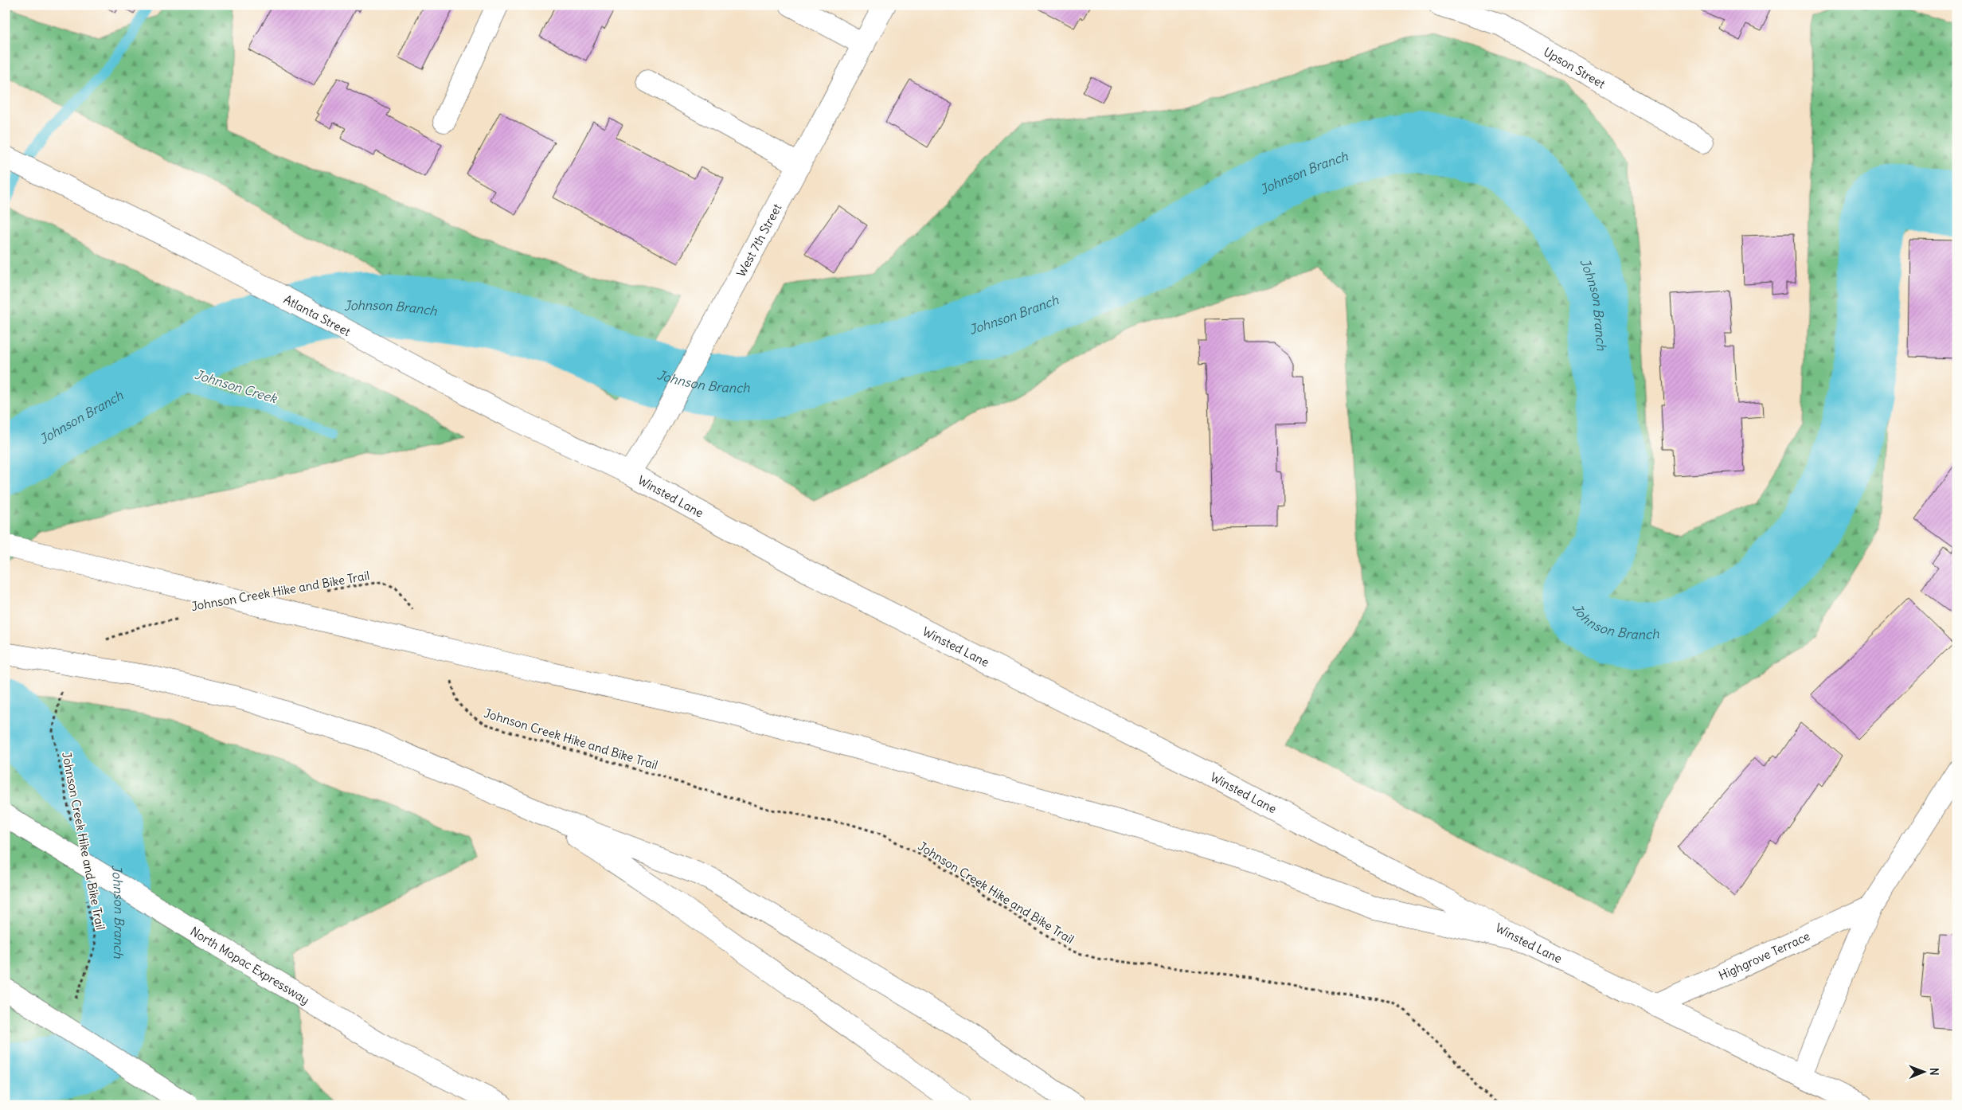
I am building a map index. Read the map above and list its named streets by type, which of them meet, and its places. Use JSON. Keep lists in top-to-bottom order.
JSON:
{
  "streets": {
    "main road": [
      "Upson Street",
      "West 7th Street",
      "Atlanta Street",
      "Winsted Lane",
      "Highgrove Terrace",
      "North Mopac Expressway"
    ],
    "path": ["Johnson Creek Hike and Bike Trail"]
  },
  "crossings": [
    ["West 7th Street", "Atlanta Street"],
    ["West 7th Street", "Winsted Lane"],
    ["Atlanta Street", "Winsted Lane"],
    ["Winsted Lane", "Highgrove Terrace"]
  ],
  "water": ["Johnson Branch", "Johnson Creek"],
  "north": "right"
}
